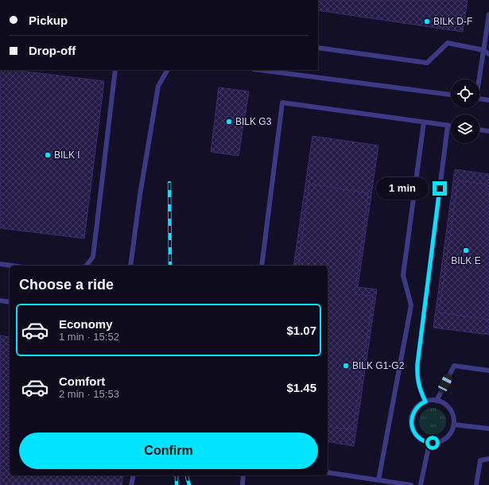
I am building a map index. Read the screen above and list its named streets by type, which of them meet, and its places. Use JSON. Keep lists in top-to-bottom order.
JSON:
{
  "places": [
    "BILK D-F",
    "BILK G3",
    "BILK I",
    "BILK E",
    "BILK G1-G2"
  ],
  "page": {
    "banner": ["Pickup", "Drop-off"],
    "bubble": "1 min",
    "heading": "Choose a ride",
    "list": [
      {
        "name": "Economy",
        "note": "1 min · 15:52",
        "value": "$1.07"
      },
      {
        "name": "Comfort",
        "note": "2 min · 15:53",
        "value": "$1.45"
      }
    ],
    "buttons": "Confirm"
  }
}
